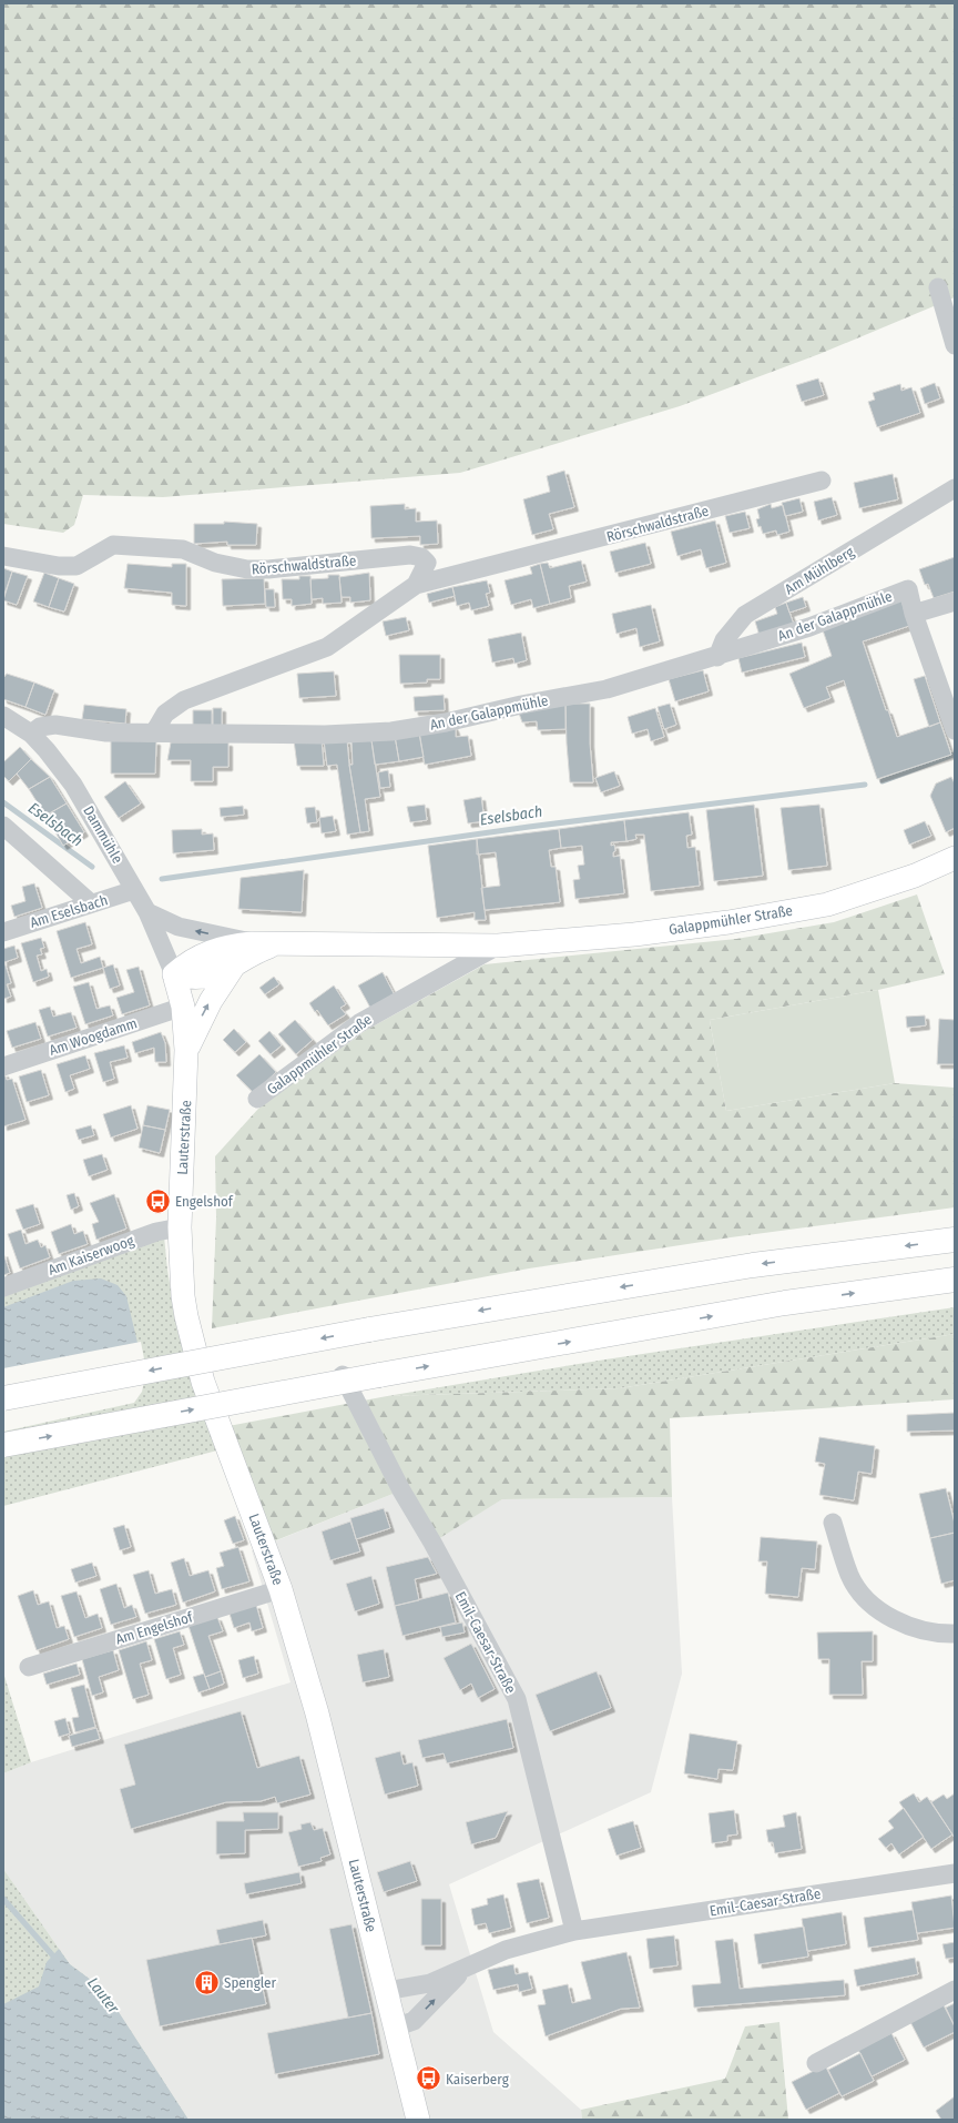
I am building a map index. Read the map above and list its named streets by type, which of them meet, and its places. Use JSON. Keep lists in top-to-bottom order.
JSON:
{
  "streets": {
    "main road": ["Galappmühler Straße", "Lauterstraße"],
    "street": [
      "Rörschwaldstraße",
      "Am Mühlberg",
      "An der Galappmühle",
      "Dammühle",
      "Am Eselsbach",
      "Am Woogdamm",
      "Am Kaiserwoog",
      "Am Engelshof",
      "Emil-Caesar-Straße"
    ]
  },
  "crossings": [
    ["Rörschwaldstraße", "An der Galappmühle"],
    ["Am Mühlberg", "An der Galappmühle"],
    ["An der Galappmühle", "Dammühle"],
    ["Dammühle", "Am Eselsbach"],
    ["Dammühle", "Galappmühler Straße"],
    ["Dammühle", "Lauterstraße"],
    ["Galappmühler Straße", "Lauterstraße"],
    ["Am Woogdamm", "Lauterstraße"],
    ["Lauterstraße", "Am Kaiserwoog"],
    ["Lauterstraße", "Am Engelshof"],
    ["Lauterstraße", "Emil-Caesar-Straße"]
  ],
  "water": ["Eselsbach", "Lauter"],
  "places": {
    "bus stop": ["Engelshof", "Kaiserberg"],
    "building": ["Spengler"]
  }
}
